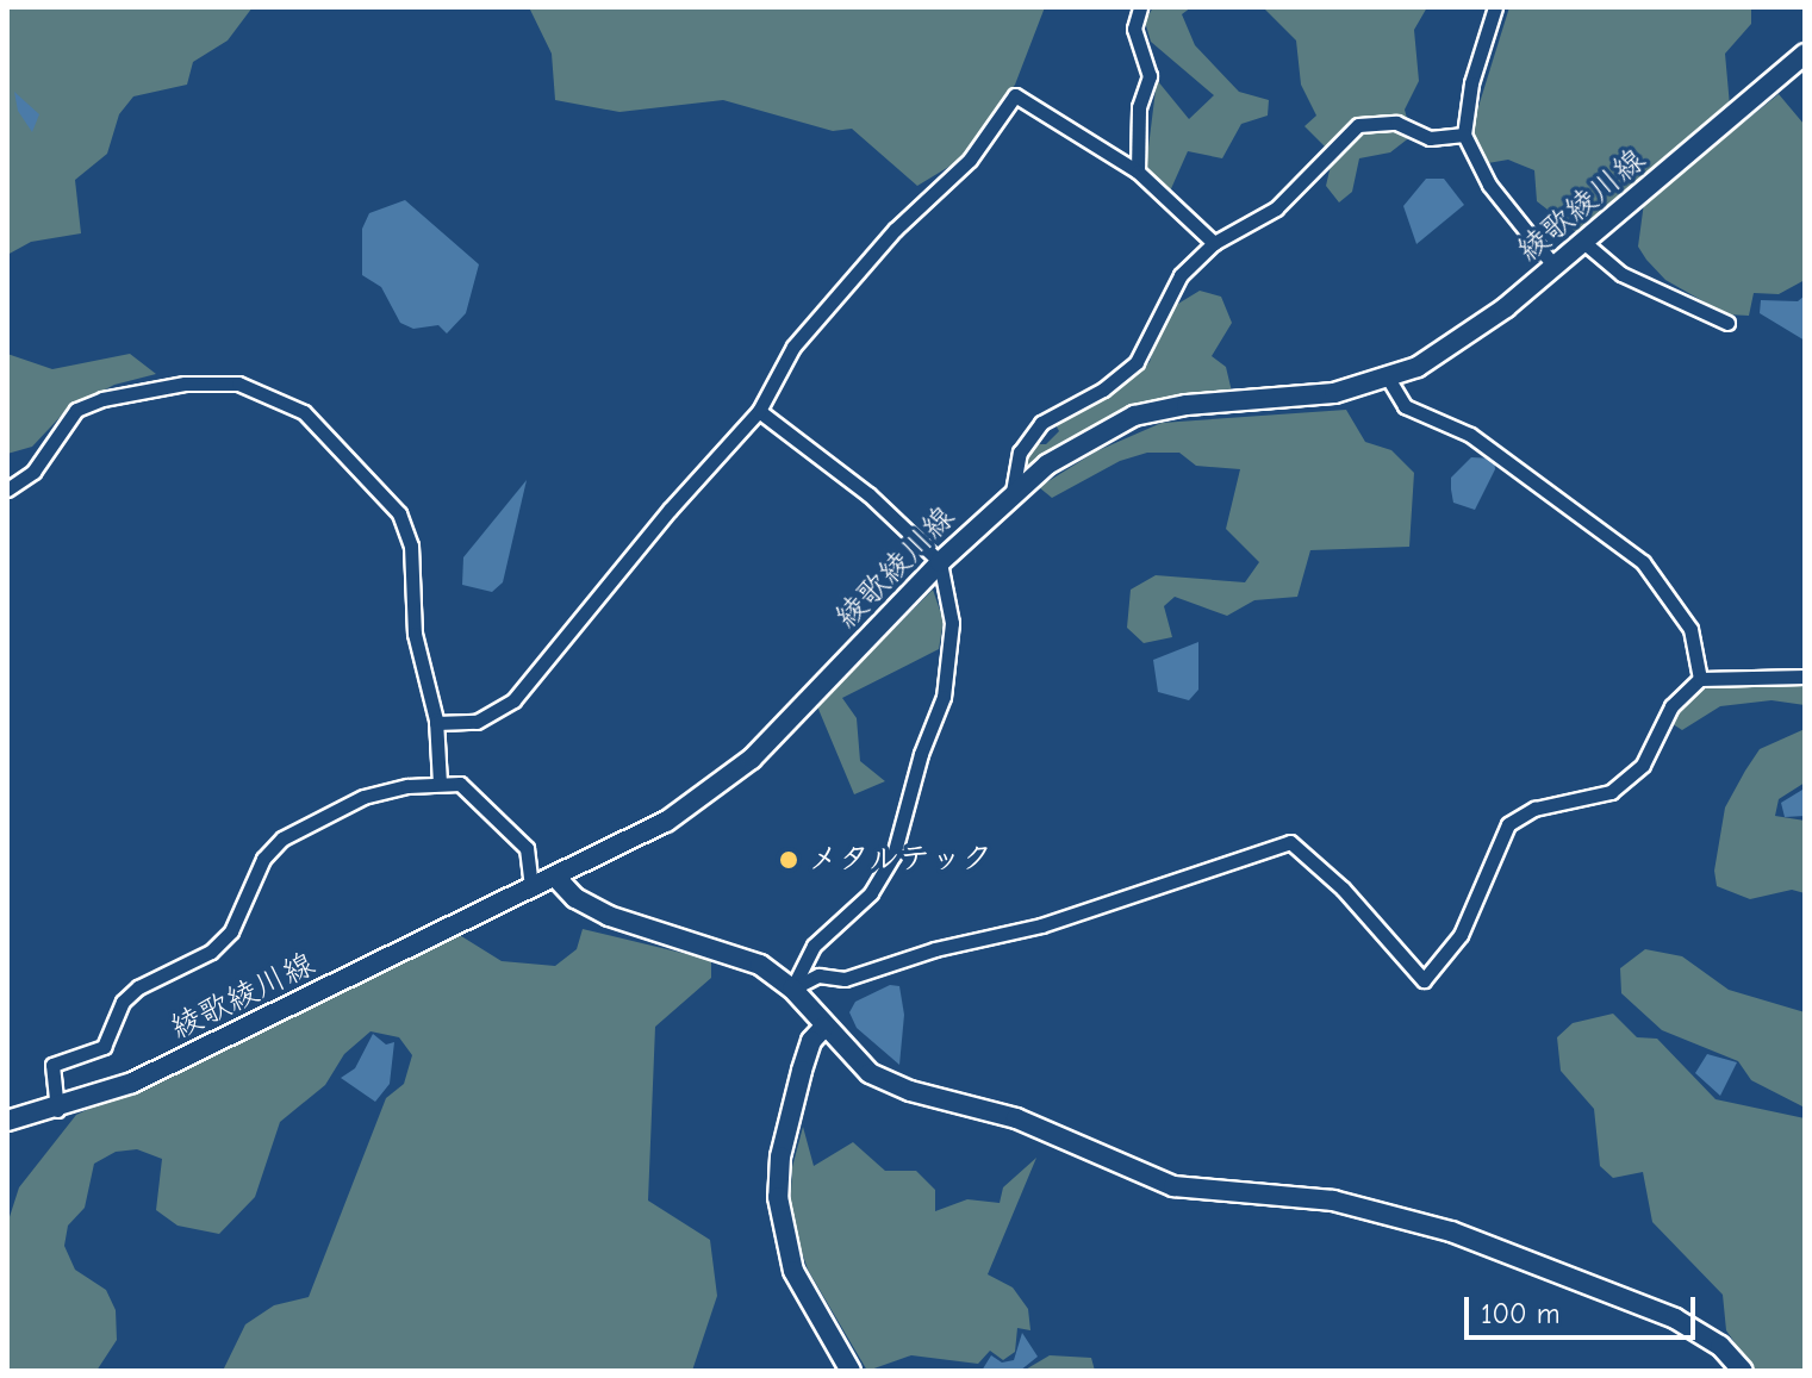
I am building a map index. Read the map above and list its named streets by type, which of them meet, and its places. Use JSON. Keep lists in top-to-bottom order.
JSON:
{
  "streets": {
    "main road": ["綾歌綾川線"]
  },
  "places": ["メタルテック"],
  "scale_bar": "100 m"
}
